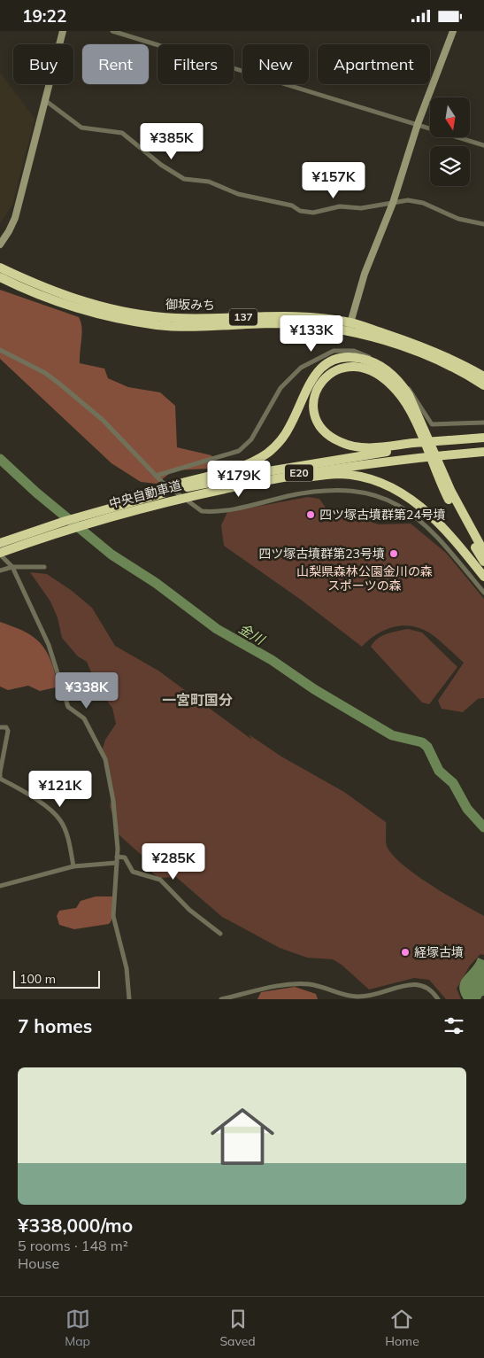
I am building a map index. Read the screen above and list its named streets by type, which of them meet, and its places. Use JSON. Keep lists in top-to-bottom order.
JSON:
{
  "streets": {
    "highway": [
      "御坂みち",
      "137",
      "E20",
      "中央自動車道"
    ]
  },
  "districts": ["一宮町国分"],
  "water": ["金川"],
  "parks": ["山梨県森林公園金川の森 スポーツの森"],
  "places": ["四ツ塚古墳群第24号墳", "四ツ塚古墳群第23号墳", "経塚古墳"],
  "scale_bar": "100 m",
  "north": "bottom",
  "page": {
    "status": "19:22",
    "chip": [
      "Buy",
      "Rent",
      "Filters",
      "New",
      "Apartment"
    ],
    "price": [
      "¥385K",
      "¥157K",
      "¥133K",
      "¥179K",
      "¥338K",
      "¥121K",
      "¥285K"
    ],
    "scale": "100 m",
    "heading": "7 homes",
    "list": [
      {
        "name": "¥338,000/mo",
        "note": "5 rooms · 148 m² · House"
      }
    ],
    "tabs": ["Map", "Saved", "Home"]
  }
}
